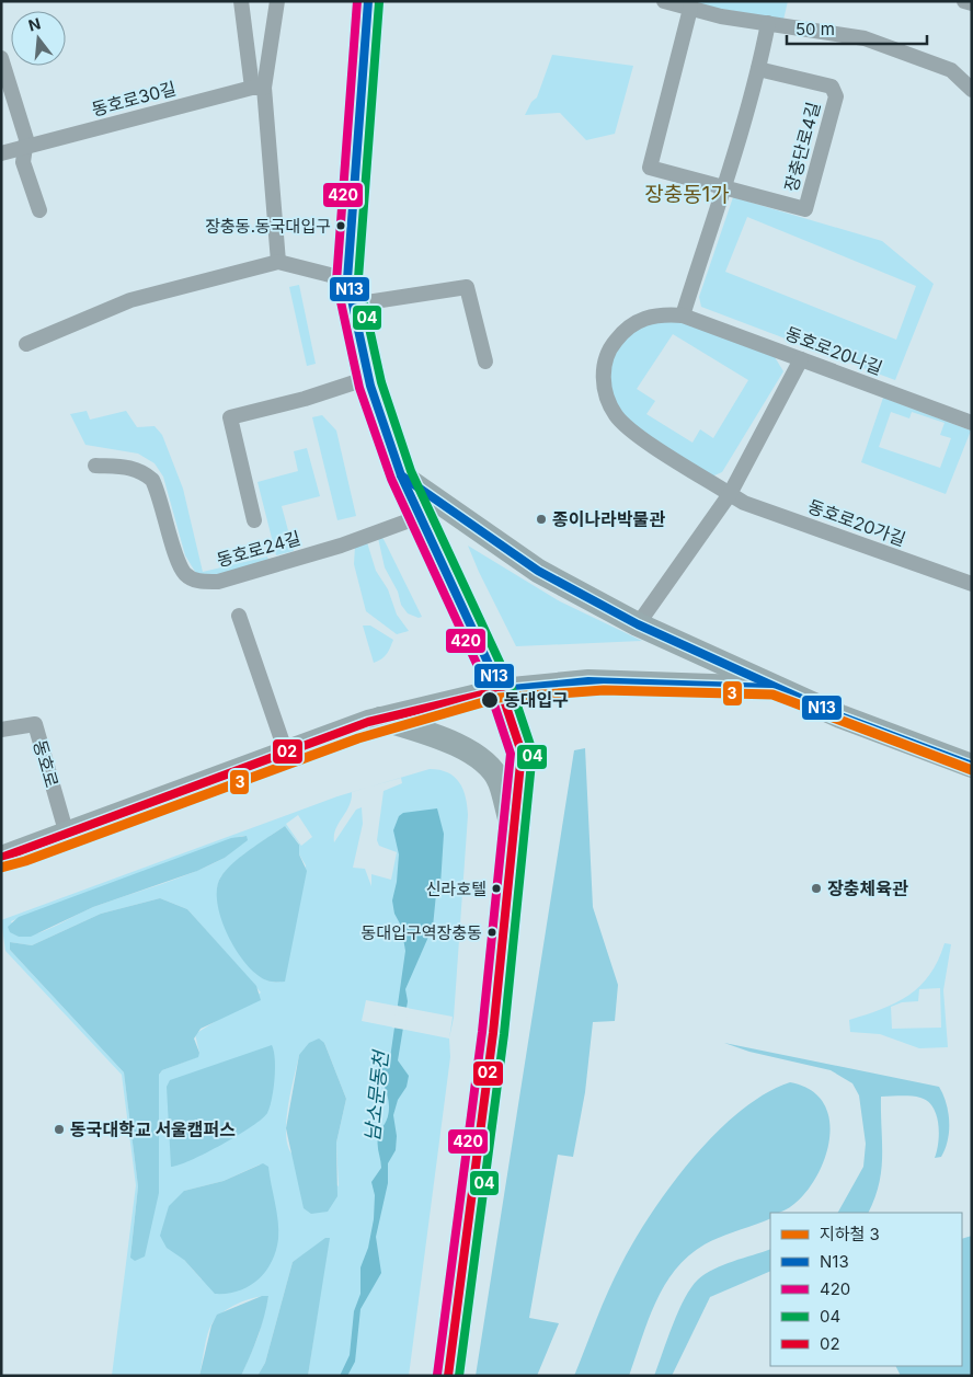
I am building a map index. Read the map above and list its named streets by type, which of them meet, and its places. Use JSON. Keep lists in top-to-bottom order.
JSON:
{
  "streets": {
    "street": [
      "동호로30길",
      "장충단로4길",
      "동호로20나길",
      "동호로20가길",
      "동호로24길",
      "동호로"
    ]
  },
  "crossings": [
    ["동호로20나길", "동호로20가길"]
  ],
  "districts": ["장충동1가"],
  "water": ["남소문동천"],
  "places": [
    "장충동.동국대입구",
    "종이나라박물관",
    "동대입구",
    "신라호텔",
    "장충체육관",
    "동대입구역장충동",
    "동국대학교 서울캠퍼스"
  ],
  "lines": [
    "transit line N13",
    "transit line 420",
    "transit line 04",
    "metro line 3",
    "transit line 02"
  ],
  "legend": [
    "지하철 3",
    "N13",
    "420",
    "04",
    "02"
  ],
  "scale_bar": "50 m",
  "north": "top"
}
